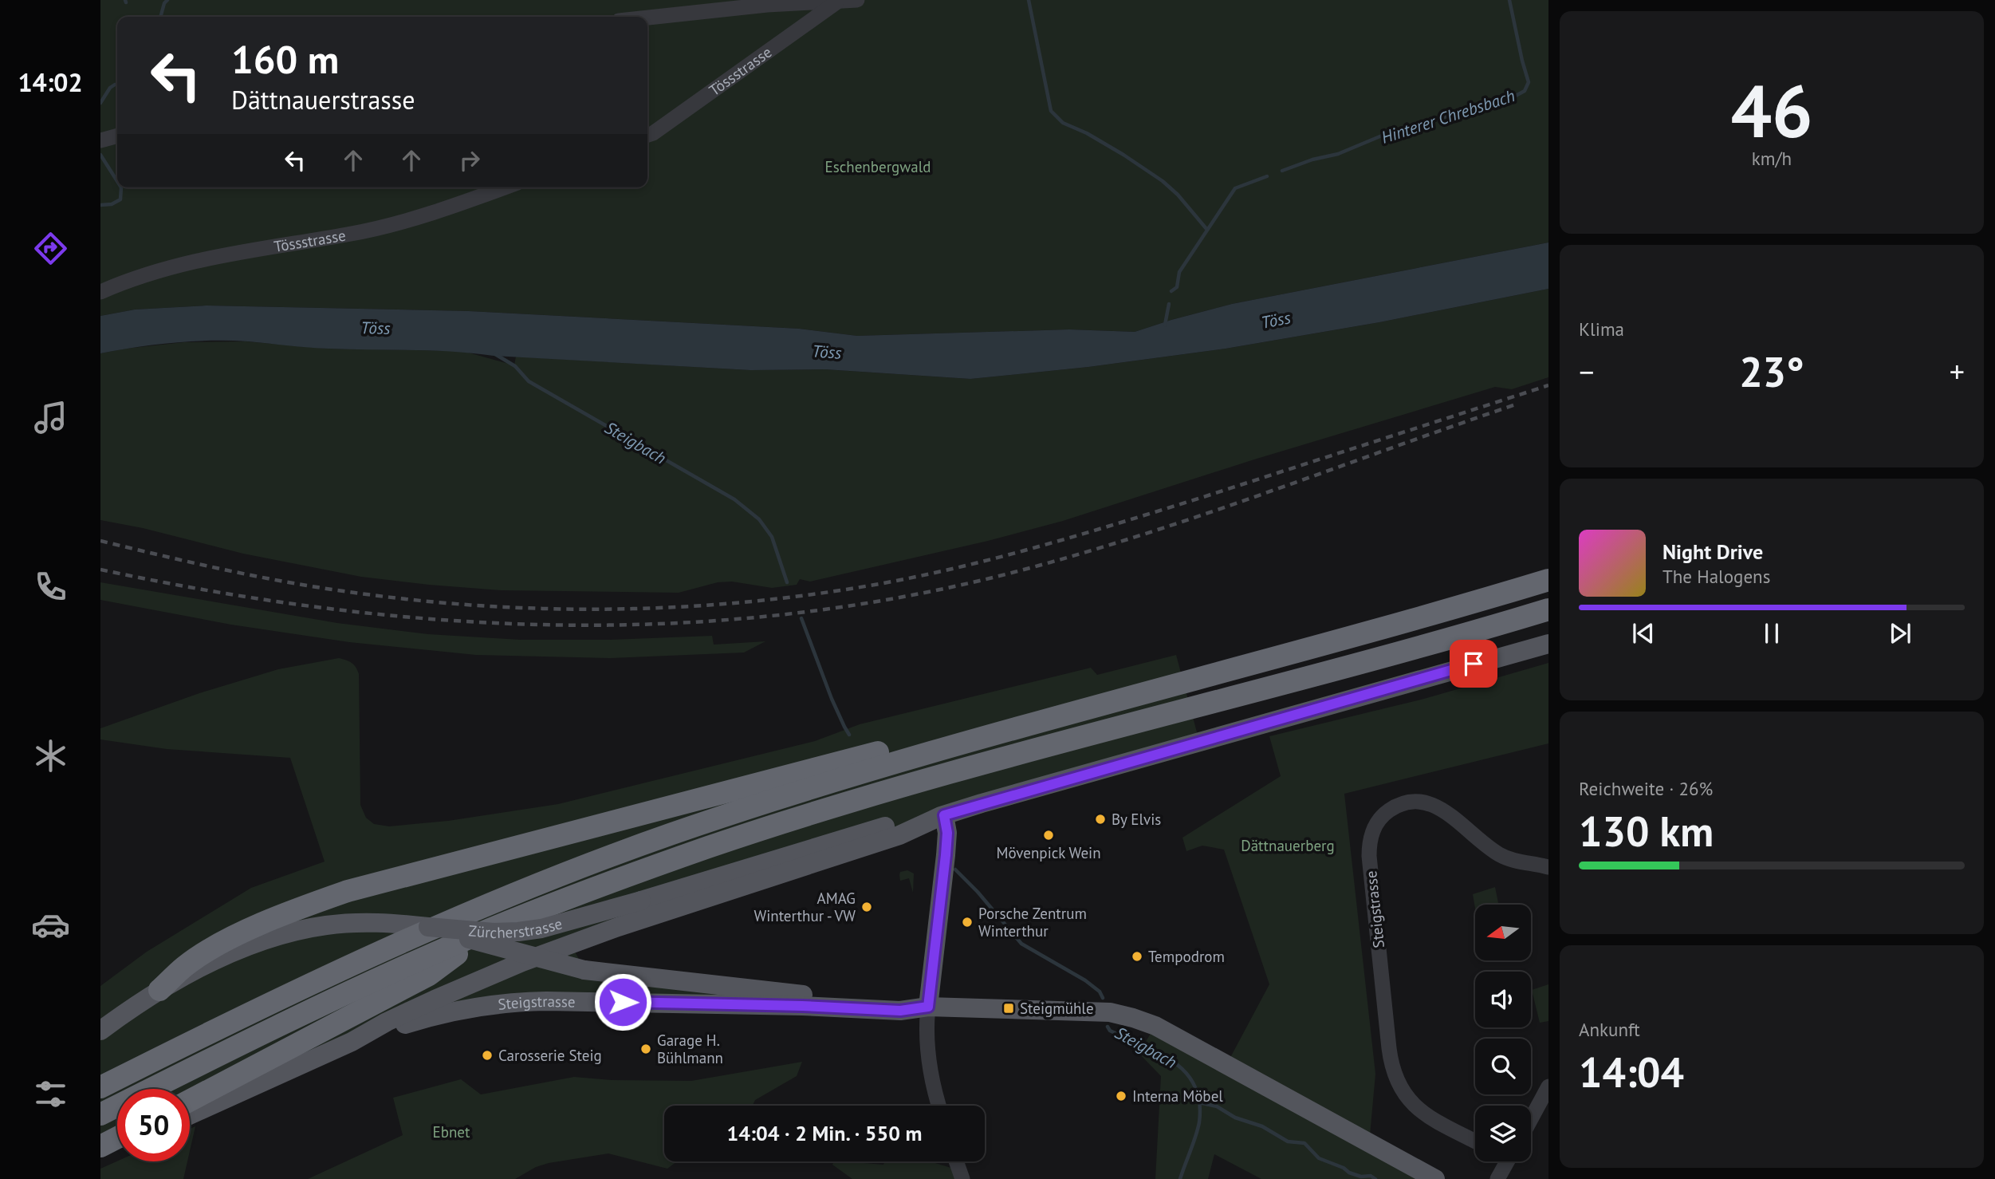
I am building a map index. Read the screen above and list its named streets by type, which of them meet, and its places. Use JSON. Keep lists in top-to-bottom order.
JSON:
{
  "streets": {
    "main road": ["Steigstrasse", "Zürcherstrasse"],
    "street": ["Tössstrasse"]
  },
  "crossings": [
    ["Steigstrasse", "Zürcherstrasse"]
  ],
  "water": ["Hinterer Chrebsbach", "Töss", "Steigbach"],
  "parks": ["Eschenbergwald", "Dättnauerberg", "Ebnet"],
  "places": {
    "other": [
      "By Elvis",
      "Mövenpick Wein",
      "AMAG Winterthur - VW",
      "Porsche Zentrum Winterthur",
      "Tempodrom",
      "Garage H. Bühlmann",
      "Carosserie Steig",
      "Interna Möbel"
    ],
    "transit": ["Steigmühle"]
  },
  "north": "left",
  "page": {
    "tabs": "14:02",
    "tile": [
      ["46", "km/h"],
      "Klima",
      ["Reichweite · 26%", "130 km"],
      ["Ankunft", "14:04"]
    ],
    "turn": ["160 m", "Dättnauerstrasse"],
    "heat": ["−", "23°", "+"],
    "song": ["Night Drive", "The Halogens"],
    "limit": "50",
    "trip": "14:04 · 2 Min. · 550 m"
  }
}
